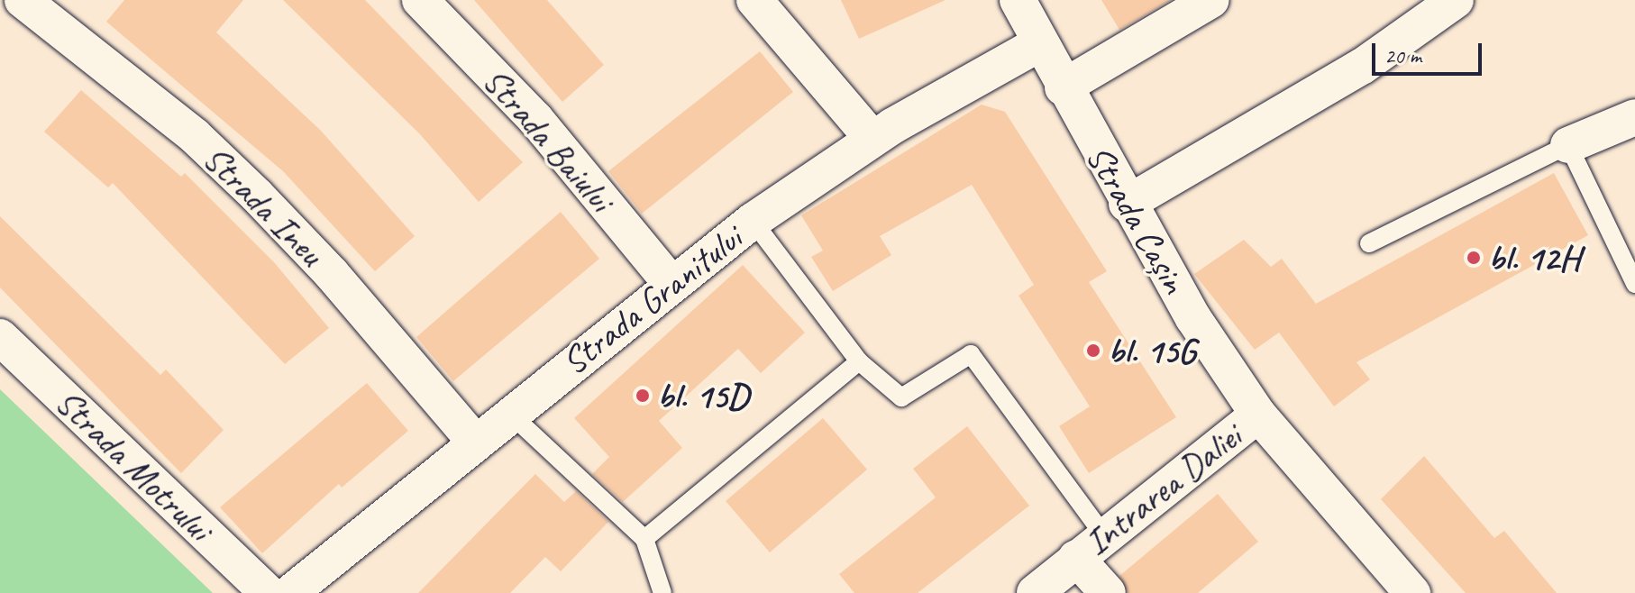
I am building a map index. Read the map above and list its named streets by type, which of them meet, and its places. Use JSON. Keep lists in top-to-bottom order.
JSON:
{
  "streets": {
    "street": [
      "Strada Baiului",
      "Strada Ineu",
      "Strada Cașin",
      "Strada Granitului",
      "Strada Motrului",
      "Intrarea Daliei"
    ]
  },
  "crossings": [
    ["Strada Baiului", "Strada Granitului"],
    ["Strada Ineu", "Strada Granitului"],
    ["Strada Cașin", "Strada Granitului"],
    ["Strada Cașin", "Intrarea Daliei"]
  ],
  "places": ["bl. 12H", "bl. 15G", "bl. 15D"],
  "scale_bar": "20 m"
}
